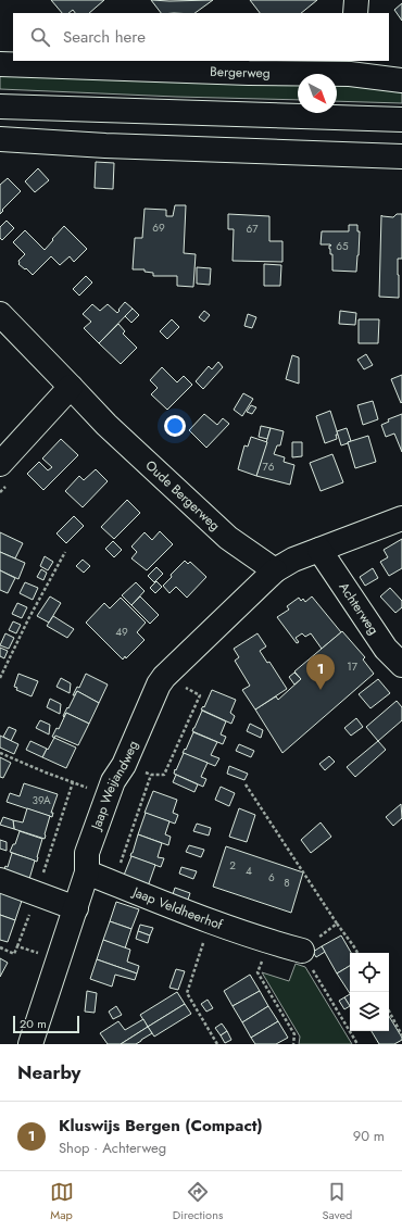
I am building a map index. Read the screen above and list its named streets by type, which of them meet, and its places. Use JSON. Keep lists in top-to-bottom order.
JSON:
{
  "streets": {
    "street": [
      "Bergerweg",
      "Oude Bergerweg",
      "Achterweg",
      "Jaap Weijandweg",
      "Jaap Veldheerhof"
    ]
  },
  "crossings": [
    ["Oude Bergerweg", "Jaap Weijandweg"],
    ["Jaap Weijandweg", "Jaap Veldheerhof"]
  ],
  "house_numbers": [
    "69",
    "67",
    "65",
    "76",
    "49",
    "17",
    "39A",
    "2",
    "4",
    "6",
    "8"
  ],
  "scale_bar": "20 m",
  "north": "bottom right",
  "page": {
    "search": "Search here",
    "pins": "1",
    "scale": "20 m",
    "heading": "Nearby",
    "list": [
      {
        "mark": "1",
        "name": "Kluswijs Bergen (Compact)",
        "note": "Shop · Achterweg",
        "value": "90 m"
      }
    ],
    "nav": ["Map", "Directions", "Saved"]
  }
}
